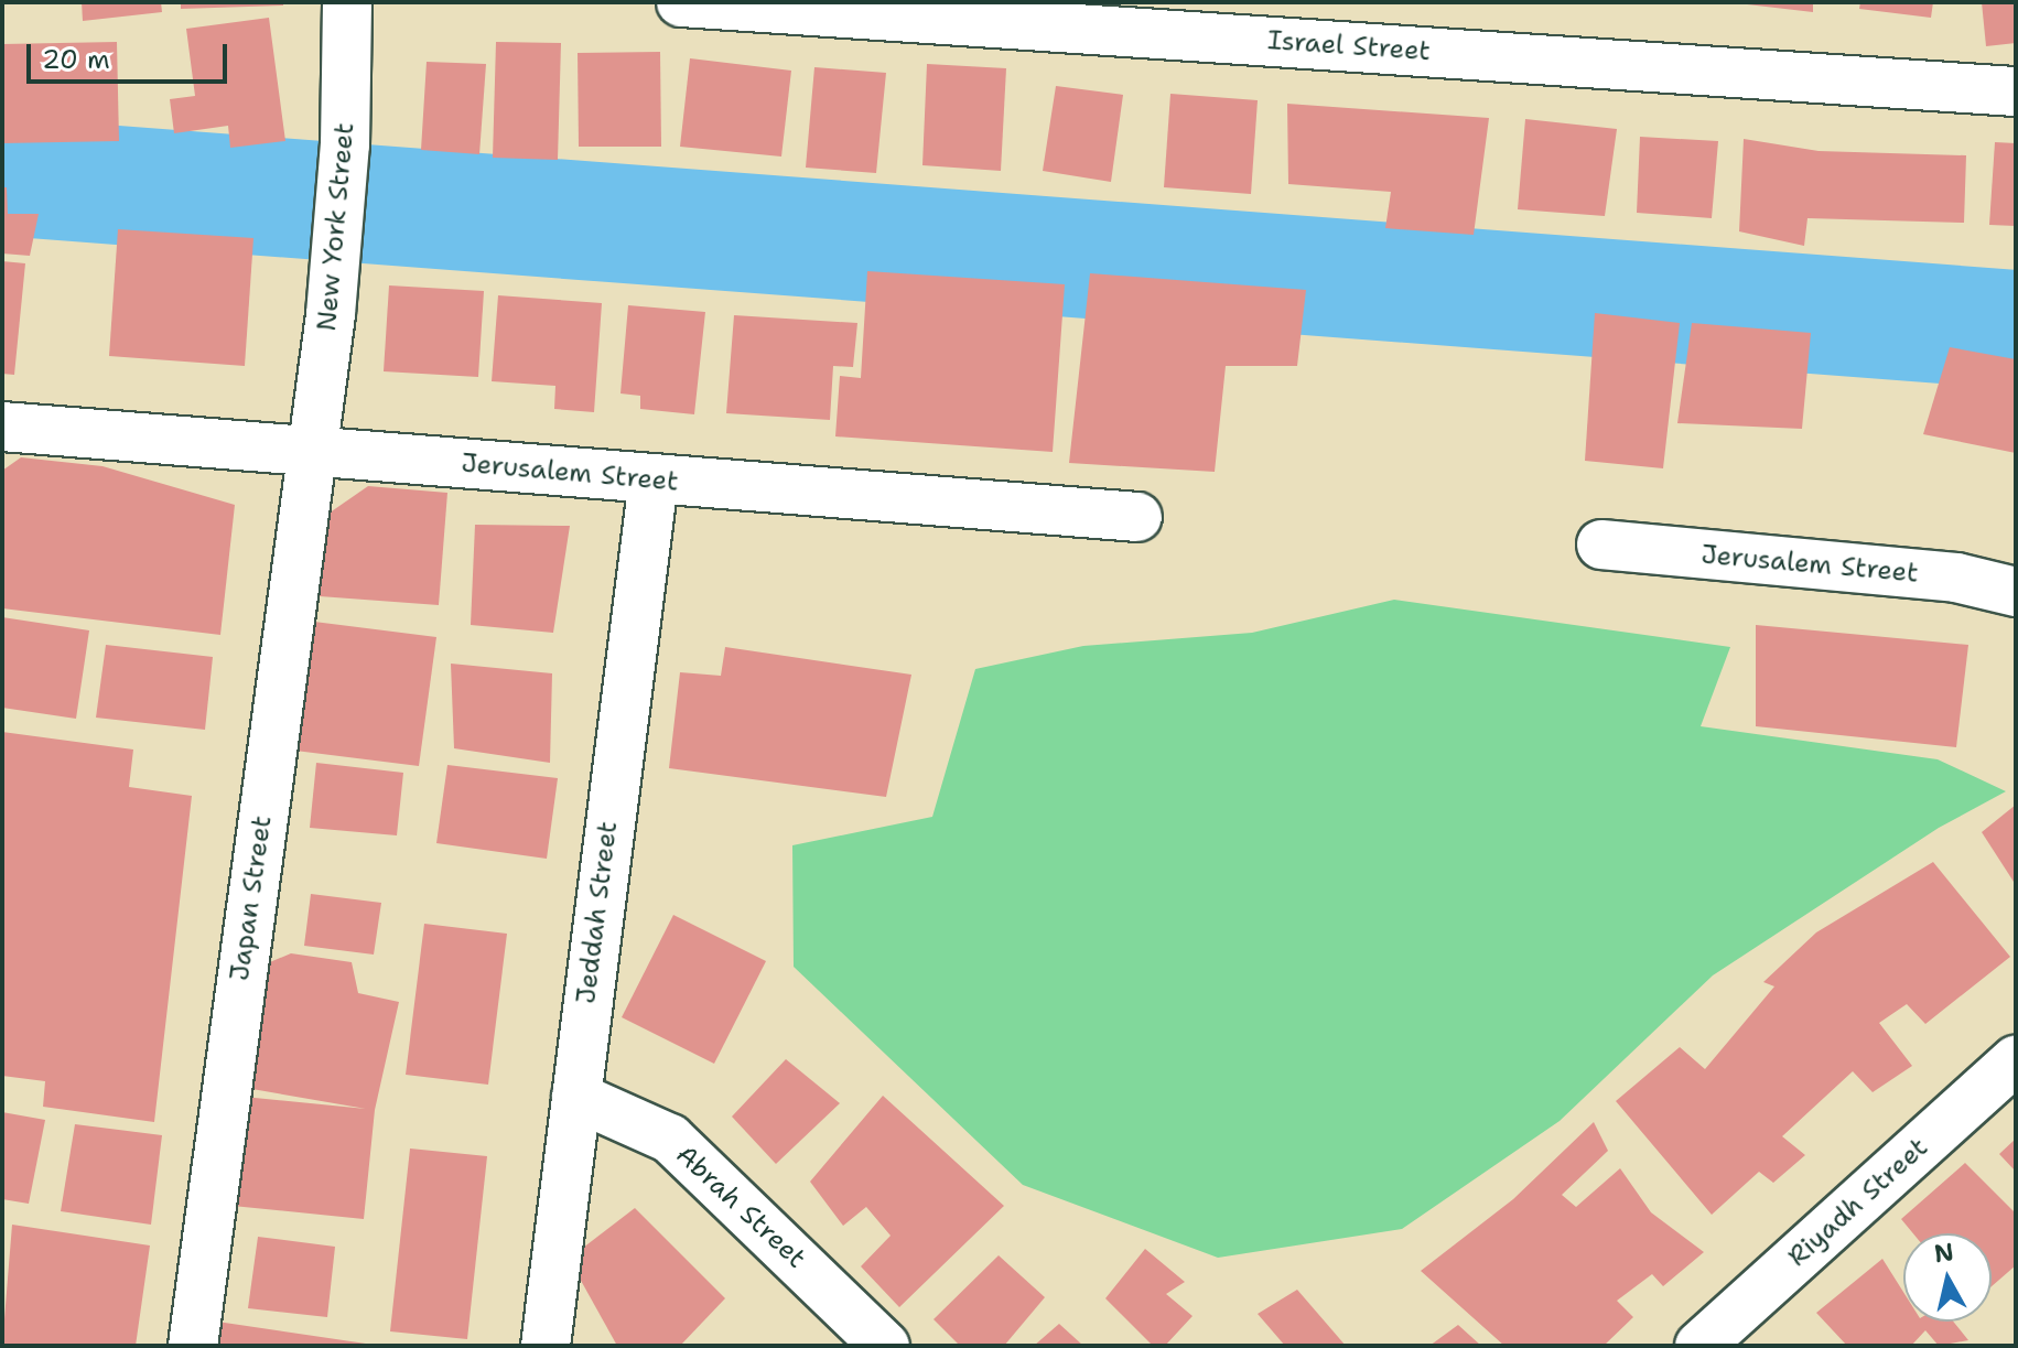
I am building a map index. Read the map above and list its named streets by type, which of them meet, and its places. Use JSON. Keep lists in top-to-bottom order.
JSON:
{
  "streets": {
    "street": [
      "Israel Street",
      "New York Street",
      "Jerusalem Street",
      "Japan Street",
      "Jeddah Street",
      "Riyadh Street",
      "Abrah Street"
    ]
  },
  "crossings": [
    ["New York Street", "Jerusalem Street"],
    ["New York Street", "Japan Street"],
    ["Jerusalem Street", "Japan Street"],
    ["Jerusalem Street", "Jeddah Street"],
    ["Jeddah Street", "Abrah Street"]
  ],
  "scale_bar": "20 m",
  "north": "top"
}
